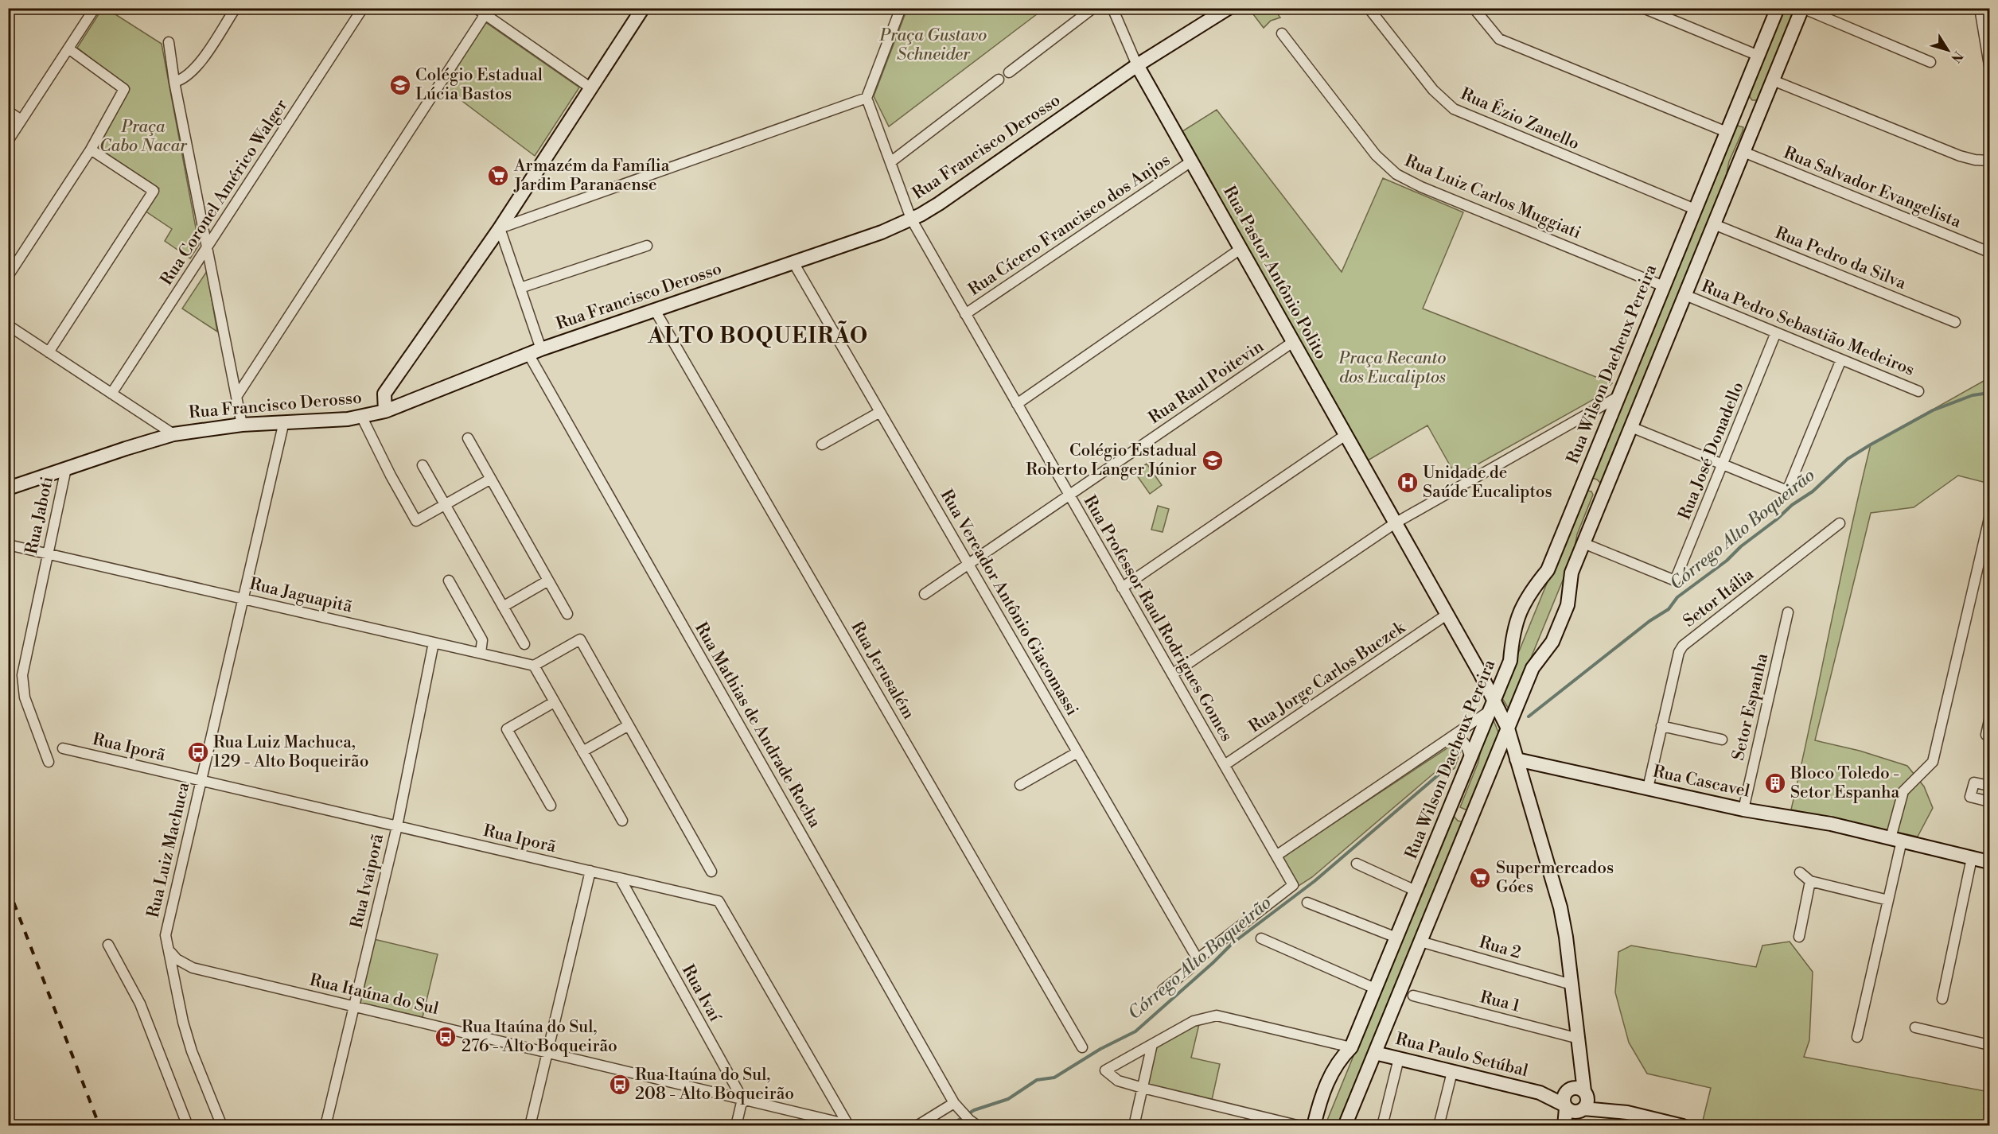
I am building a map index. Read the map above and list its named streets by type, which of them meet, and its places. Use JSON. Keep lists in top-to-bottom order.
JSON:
{
  "streets": {
    "main road": [
      "Rua Francisco Derosso",
      "Rua Pastor Antônio Polito",
      "Rua Wilson Dacheux Pereira",
      "Rua Cascavel",
      "Rua Paulo Setúbal"
    ],
    "street": [
      "Rua Ézio Zanello",
      "Rua Salvador Evangelista",
      "Rua Coronel Américo Walger",
      "Rua Luiz Carlos Muggiati",
      "Rua Cícero Francisco dos Anjos",
      "Rua Pedro da Silva",
      "Rua Pedro Sebastião Medeiros",
      "Rua Raul Poitevin",
      "Rua José Donadello",
      "Rua Jaboti",
      "Rua Jaguapitã",
      "Setor Itália",
      "Rua Vereador Antônio Giacomassi",
      "Rua Professor Raul Rodrigues Gomes",
      "Rua Jerusalém",
      "Rua Jorge Carlos Buczek",
      "Setor Espanha",
      "Rua Mathias de Andrade Rocha",
      "Rua Iporã",
      "Rua Luiz Machuca",
      "Rua Ivaiporã",
      "Rua 2",
      "Rua Ivaí",
      "Rua Itaúna do Sul",
      "Rua 1"
    ]
  },
  "crossings": [
    ["Rua Ézio Zanello", "Rua Wilson Dacheux Pereira"],
    ["Rua Francisco Derosso", "Rua Pastor Antônio Polito"],
    ["Rua Francisco Derosso", "Rua Jaboti"],
    ["Rua Francisco Derosso", "Rua Vereador Antônio Giacomassi"],
    ["Rua Francisco Derosso", "Rua Professor Raul Rodrigues Gomes"],
    ["Rua Francisco Derosso", "Rua Jerusalém"],
    ["Rua Francisco Derosso", "Rua Mathias de Andrade Rocha"],
    ["Rua Francisco Derosso", "Rua Luiz Machuca"],
    ["Rua Luiz Carlos Muggiati", "Rua Wilson Dacheux Pereira"],
    ["Rua Cícero Francisco dos Anjos", "Rua Pastor Antônio Polito"],
    ["Rua Cícero Francisco dos Anjos", "Rua Professor Raul Rodrigues Gomes"],
    ["Rua Pastor Antônio Polito", "Rua Wilson Dacheux Pereira"],
    ["Rua Pastor Antônio Polito", "Rua Raul Poitevin"],
    ["Rua Pastor Antônio Polito", "Rua Jorge Carlos Buczek"],
    ["Rua Pastor Antônio Polito", "Rua Cascavel"],
    ["Rua Pastor Antônio Polito", "Rua 2"],
    ["Rua Pastor Antônio Polito", "Rua 1"],
    ["Rua Pastor Antônio Polito", "Rua Paulo Setúbal"],
    ["Rua Pedro Sebastião Medeiros", "Rua José Donadello"],
    ["Rua Raul Poitevin", "Rua Vereador Antônio Giacomassi"],
    ["Rua Raul Poitevin", "Rua Professor Raul Rodrigues Gomes"],
    ["Rua Jaboti", "Rua Jaguapitã"],
    ["Rua Jaguapitã", "Rua Luiz Machuca"],
    ["Rua Jaguapitã", "Rua Ivaiporã"],
    ["Setor Itália", "Rua Cascavel"],
    ["Rua Vereador Antônio Giacomassi", "Rua Professor Raul Rodrigues Gomes"],
    ["Rua Professor Raul Rodrigues Gomes", "Rua Jorge Carlos Buczek"],
    ["Setor Espanha", "Rua Cascavel"],
    ["Rua Iporã", "Rua Luiz Machuca"],
    ["Rua Iporã", "Rua Ivaiporã"],
    ["Rua Iporã", "Rua Ivaí"],
    ["Rua Iporã", "Rua Itaúna do Sul"],
    ["Rua Luiz Machuca", "Rua Itaúna do Sul"],
    ["Rua Ivaiporã", "Rua Itaúna do Sul"],
    ["Rua Ivaí", "Rua Itaúna do Sul"]
  ],
  "districts": ["ALTO BOQUEIRÃO"],
  "water": ["Córrego Alto Boqueirão"],
  "parks": ["Praça Gustavo Schneider", "Praça Cabo Nacar", "Praça Recanto dos Eucaliptos"],
  "places": {
    "school or university": ["Colégio Estadual Lúcia Bastos", "Colégio Estadual Roberto Langer Júnior"],
    "supermarket": ["Armazém da Família Jardim Paranaense", "Supermercados Góes"],
    "hospital": ["Unidade de Saúde Eucaliptos"],
    "bus stop": ["Rua Luiz Machuca, 129 - Alto Boqueirão", "Rua Itaúna do Sul, 276 - Alto Boqueirão", "Rua Itaúna do Sul, 208 - Alto Boqueirão"],
    "building": ["Bloco Toledo - Setor Espanha"]
  },
  "north": "bottom right"
}
